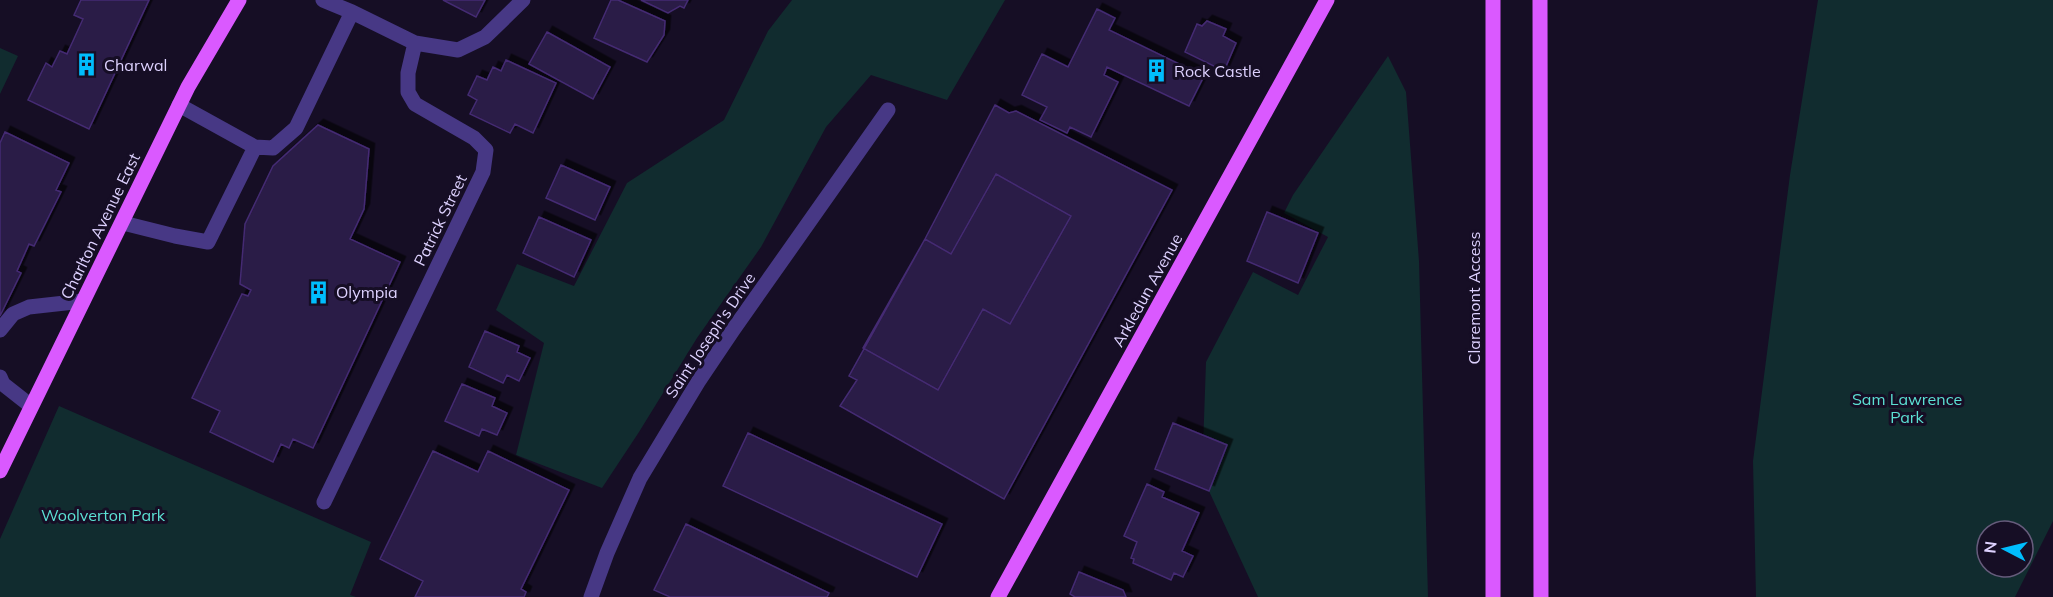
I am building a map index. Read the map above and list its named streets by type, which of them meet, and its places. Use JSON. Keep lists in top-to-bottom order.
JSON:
{
  "streets": {
    "main road": ["Charlton Avenue East", "Arkledun Avenue", "Claremont Access"],
    "street": ["Patrick Street", "Saint Joseph's Drive"]
  },
  "parks": ["Sam Lawrence Park", "Woolverton Park"],
  "places": {
    "building": ["Charwal", "Rock Castle", "Olympia"]
  },
  "north": "left"
}
